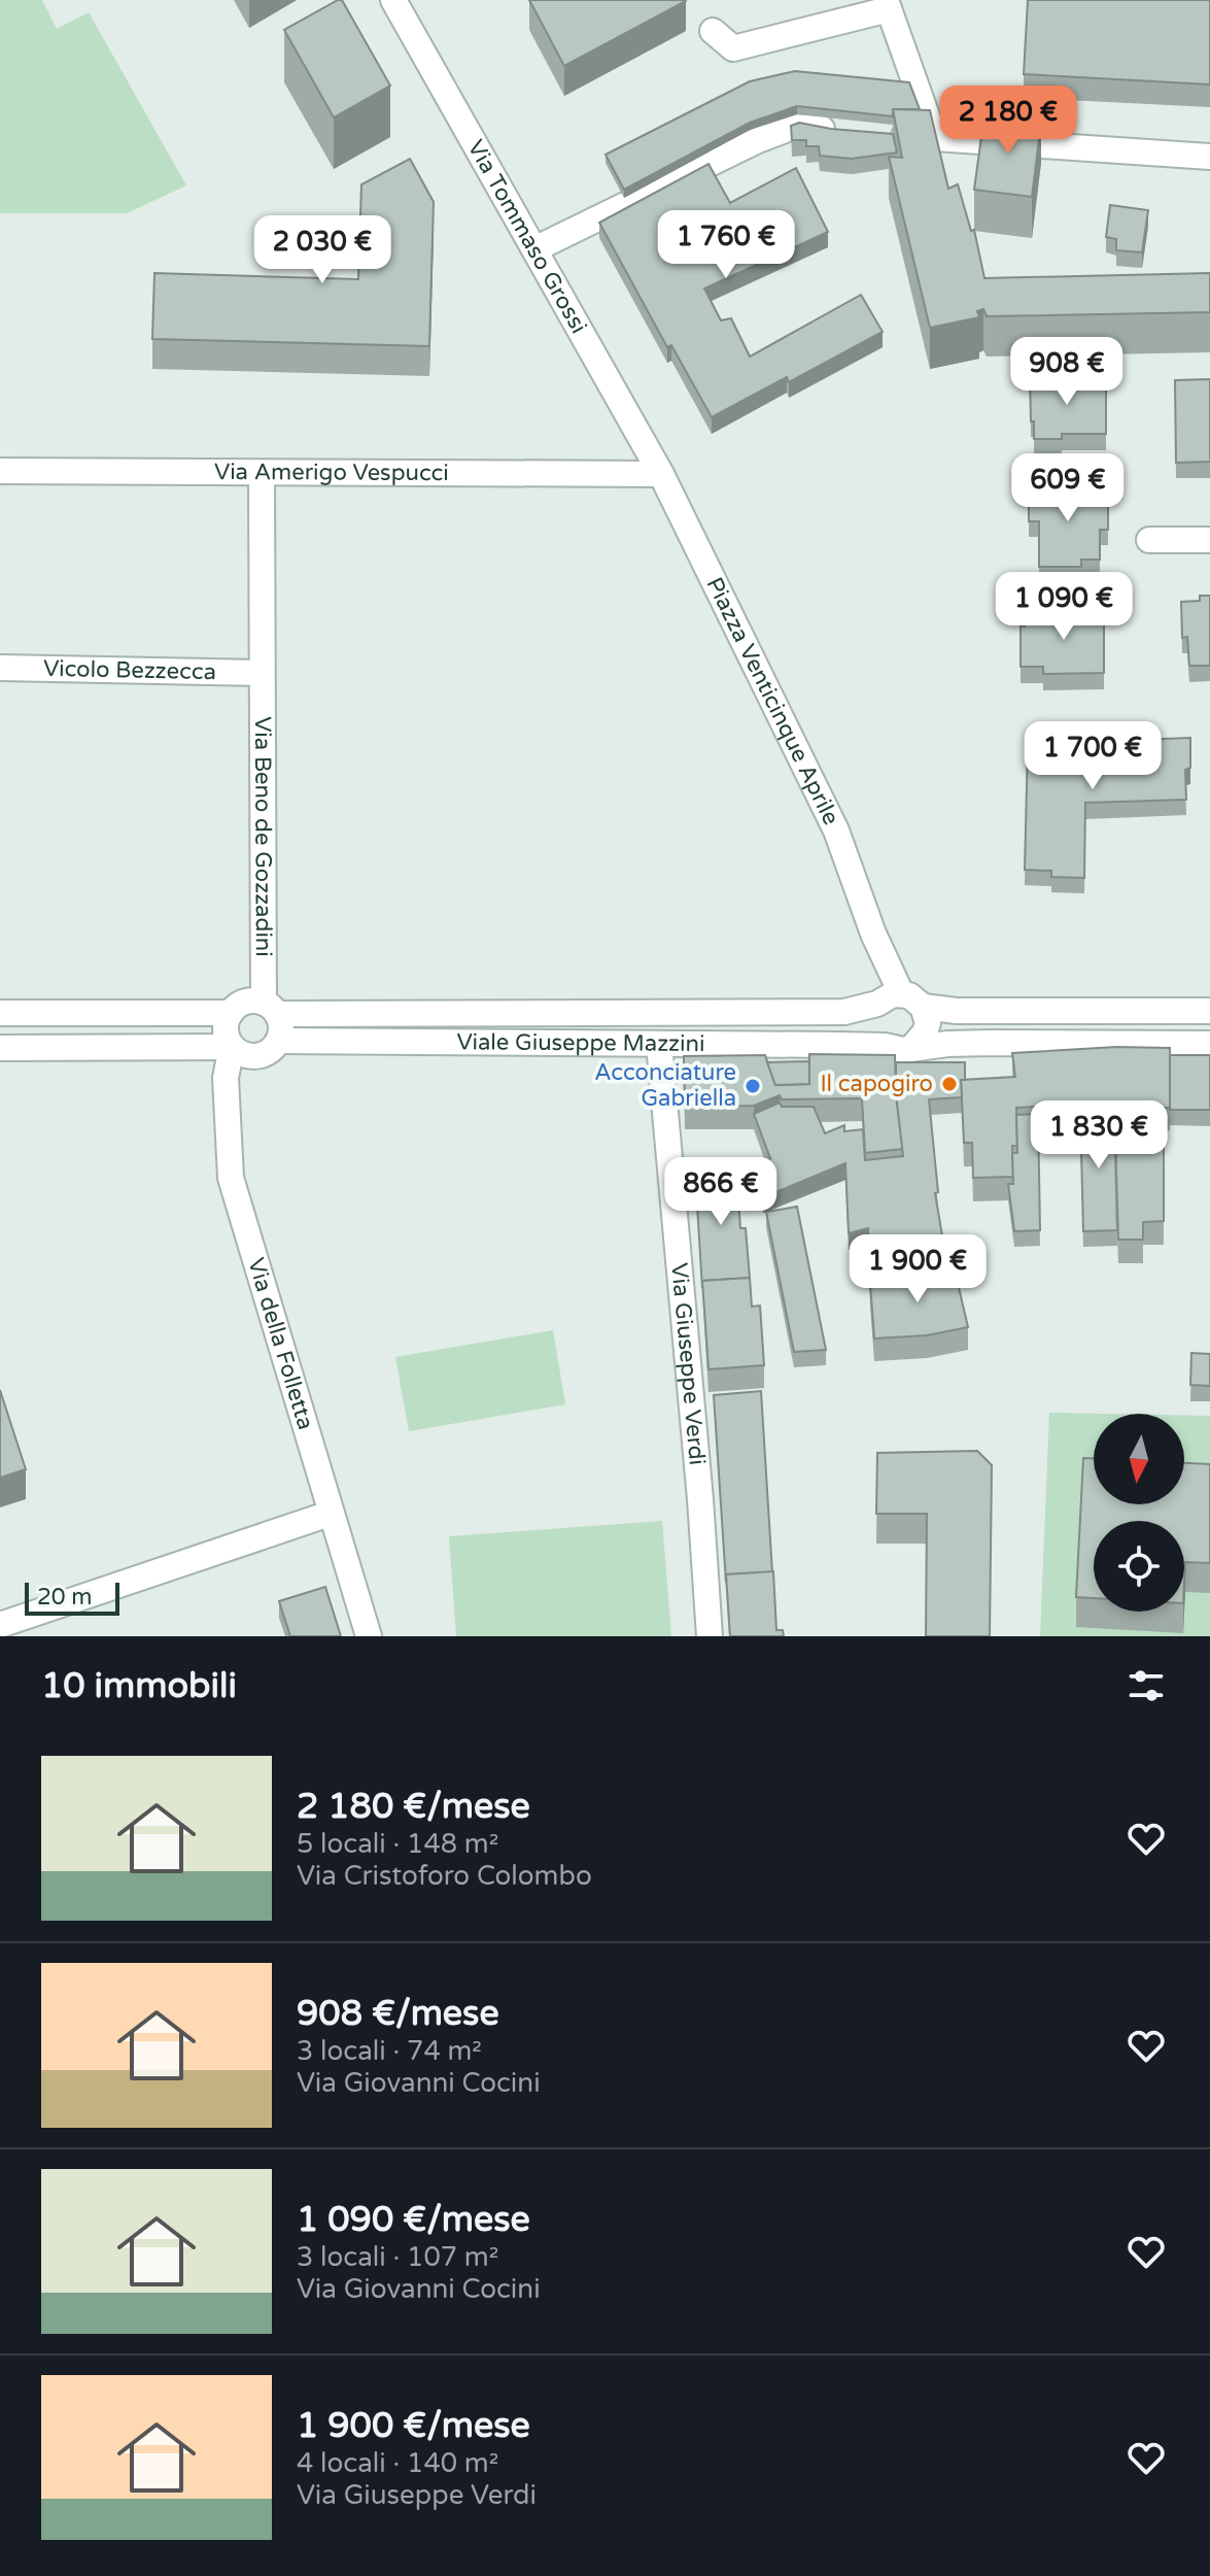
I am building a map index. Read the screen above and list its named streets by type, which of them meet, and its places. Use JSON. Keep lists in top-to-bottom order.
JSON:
{
  "streets": {
    "street": [
      "Via Tommaso Grossi",
      "Via Amerigo Vespucci",
      "Vicolo Bezzecca",
      "Piazza Venticinque Aprile",
      "Via Beno de Gozzadini",
      "Viale Giuseppe Mazzini",
      "Via della Folletta",
      "Via Giuseppe Verdi"
    ]
  },
  "crossings": [
    ["Via Tommaso Grossi", "Via Amerigo Vespucci"],
    ["Via Tommaso Grossi", "Piazza Venticinque Aprile"],
    ["Via Amerigo Vespucci", "Piazza Venticinque Aprile"],
    ["Via Amerigo Vespucci", "Via Beno de Gozzadini"],
    ["Vicolo Bezzecca", "Via Beno de Gozzadini"],
    ["Piazza Venticinque Aprile", "Viale Giuseppe Mazzini"],
    ["Via Beno de Gozzadini", "Viale Giuseppe Mazzini"],
    ["Via Beno de Gozzadini", "Via della Folletta"],
    ["Viale Giuseppe Mazzini", "Via della Folletta"],
    ["Viale Giuseppe Mazzini", "Via Giuseppe Verdi"]
  ],
  "places": ["Il capogiro", "Acconciature Gabriella"],
  "scale_bar": "20 m",
  "north": "bottom",
  "page": {
    "price": [
      "2 180 €",
      "1 760 €",
      "2 030 €",
      "908 €",
      "609 €",
      "1 090 €",
      "1 700 €",
      "1 830 €",
      "866 €",
      "1 900 €"
    ],
    "scale": "20 m",
    "heading": "10 immobili",
    "list": [
      {
        "name": "2 180 €/mese",
        "note": "5 locali · 148 m² · Via Cristoforo Colombo"
      },
      {
        "name": "908 €/mese",
        "note": "3 locali · 74 m² · Via Giovanni Cocini"
      },
      {
        "name": "1 090 €/mese",
        "note": "3 locali · 107 m² · Via Giovanni Cocini"
      },
      {
        "name": "1 900 €/mese",
        "note": "4 locali · 140 m² · Via Giuseppe Verdi"
      }
    ]
  }
}
